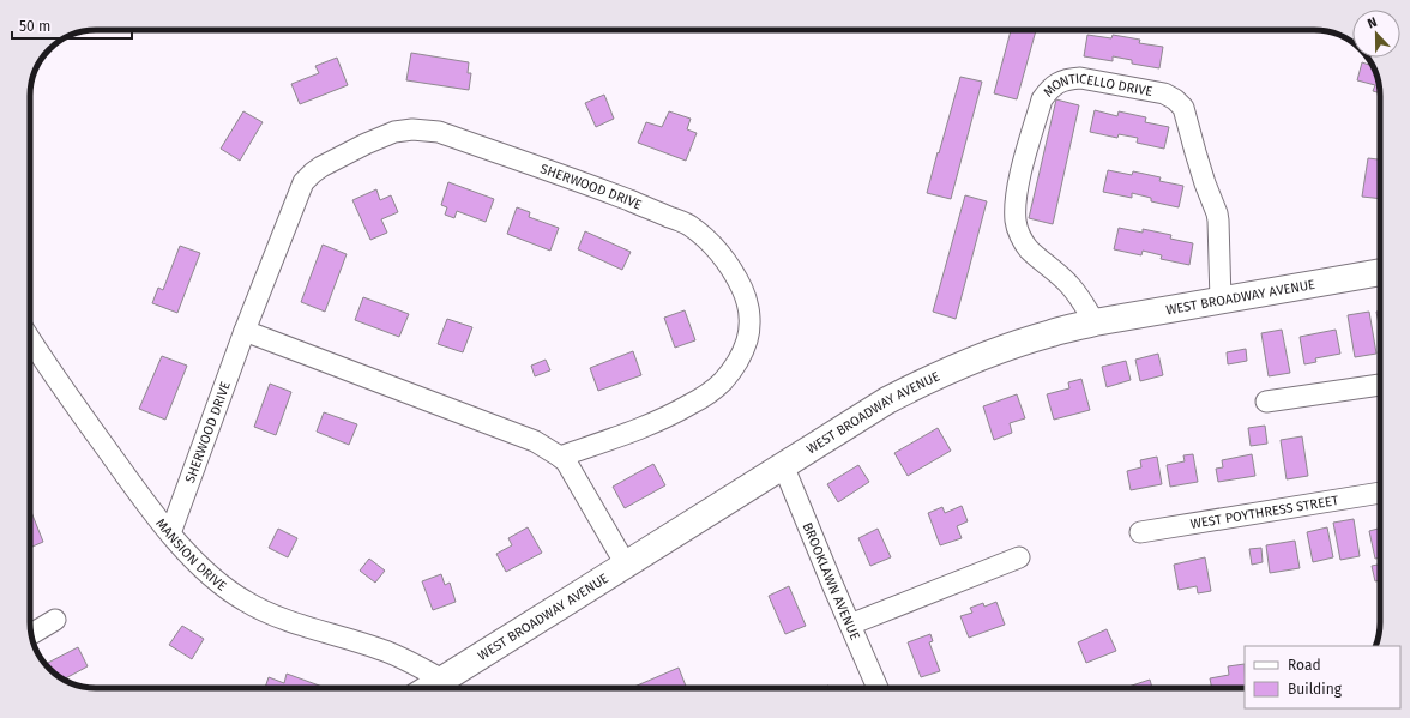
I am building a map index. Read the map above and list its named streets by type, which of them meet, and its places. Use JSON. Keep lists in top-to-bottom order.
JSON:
{
  "streets": {
    "main road": ["WEST BROADWAY AVENUE"],
    "street": [
      "MONTICELLO DRIVE",
      "SHERWOOD DRIVE",
      "WEST POYTHRESS STREET",
      "MANSION DRIVE",
      "BROOKLAWN AVENUE"
    ]
  },
  "crossings": [
    ["MONTICELLO DRIVE", "WEST BROADWAY AVENUE"],
    ["SHERWOOD DRIVE", "MANSION DRIVE"],
    ["WEST BROADWAY AVENUE", "MANSION DRIVE"],
    ["WEST BROADWAY AVENUE", "BROOKLAWN AVENUE"]
  ],
  "legend": ["Road", "Building"],
  "scale_bar": "50 m",
  "north": "top"
}
